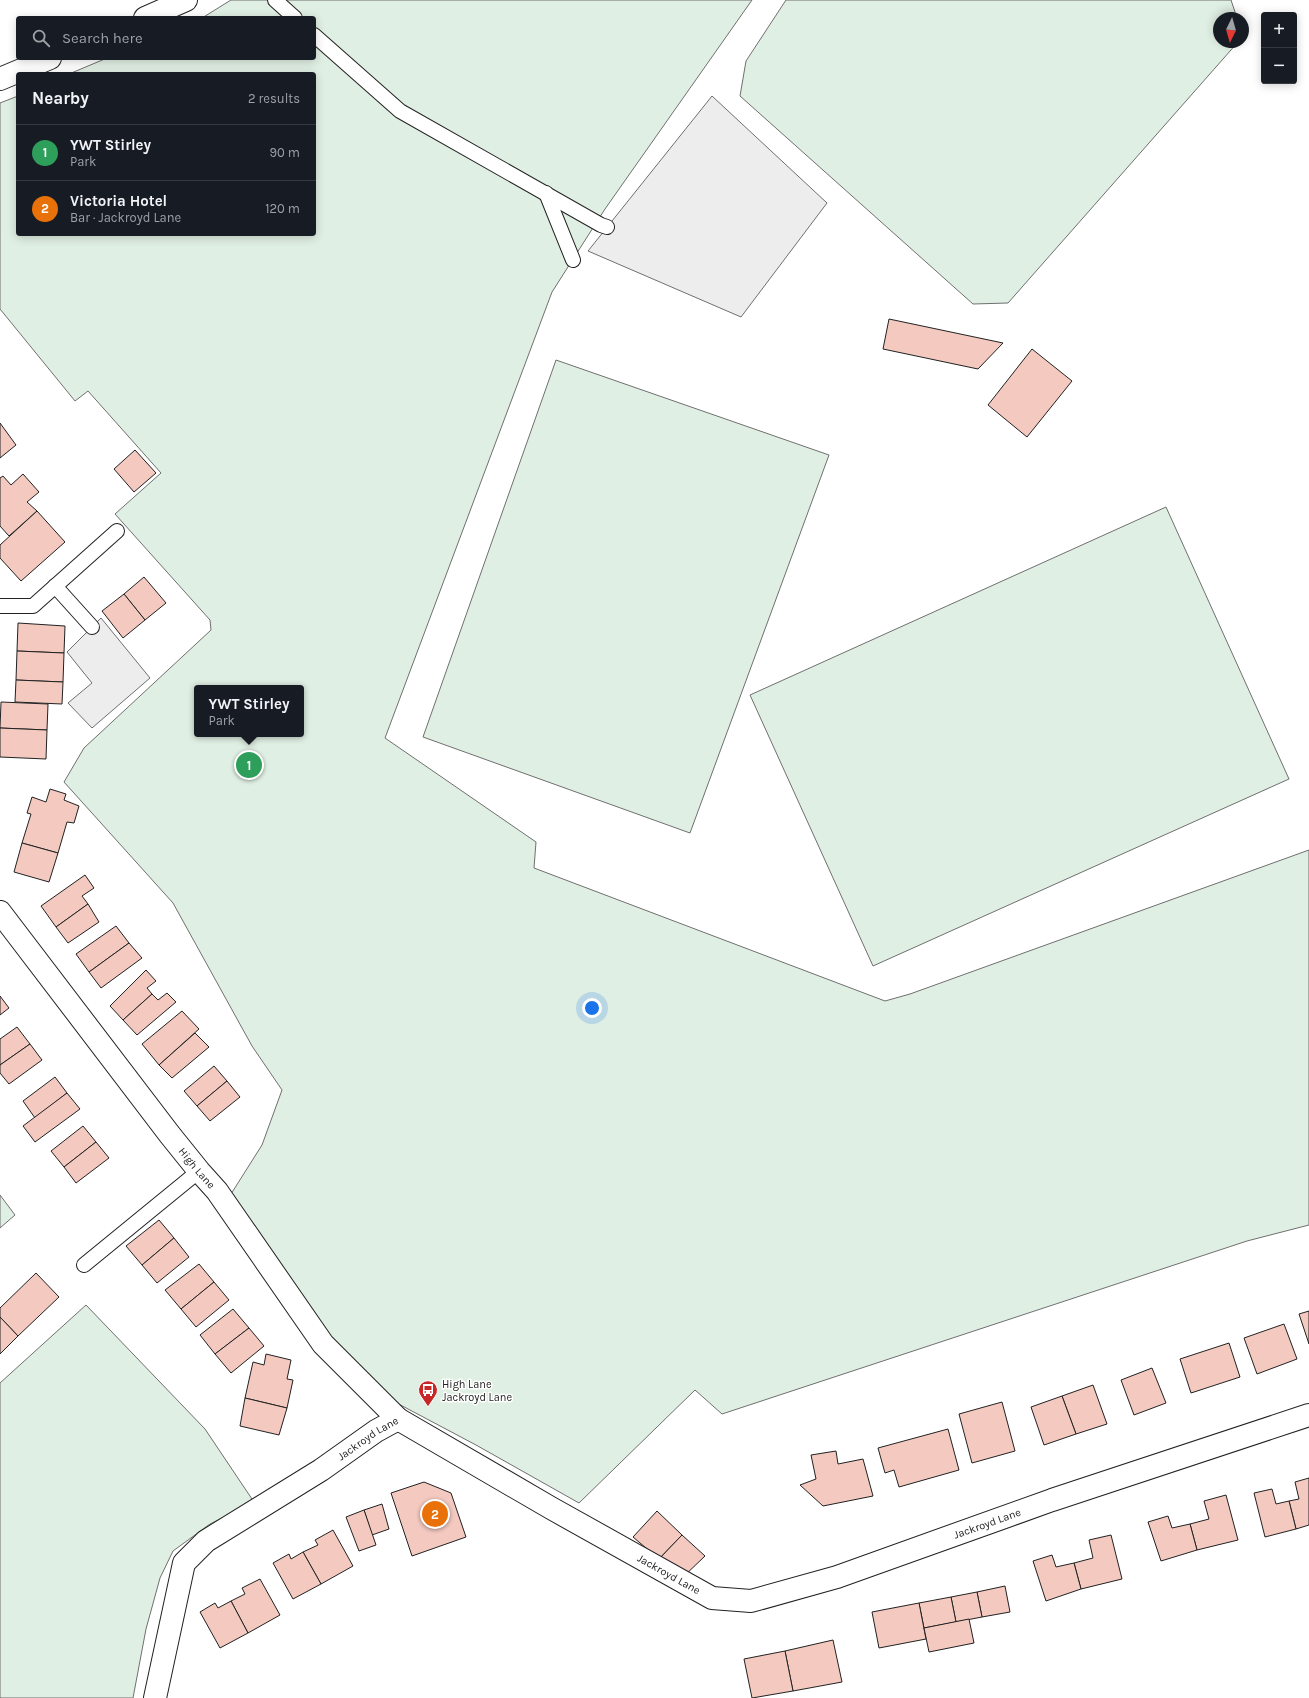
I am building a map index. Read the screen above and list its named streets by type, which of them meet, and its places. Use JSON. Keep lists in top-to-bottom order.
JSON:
{
  "streets": {
    "street": ["High Lane", "Jackroyd Lane"]
  },
  "crossings": [
    ["High Lane", "Jackroyd Lane"]
  ],
  "places": {
    "bus stop": ["High Lane Jackroyd Lane"]
  },
  "north": "bottom",
  "page": {
    "map_buttons": ["+", "−"],
    "search": "Search here",
    "heading": ["Nearby", "2 results"],
    "list": [
      {
        "mark": "1",
        "name": "YWT Stirley",
        "note": "Park",
        "value": "90 m"
      },
      {
        "mark": "2",
        "name": "Victoria Hotel",
        "note": "Bar · Jackroyd Lane",
        "value": "120 m"
      }
    ],
    "popup": ["YWT Stirley", "Park"],
    "pins": ["1", "2"]
  }
}
